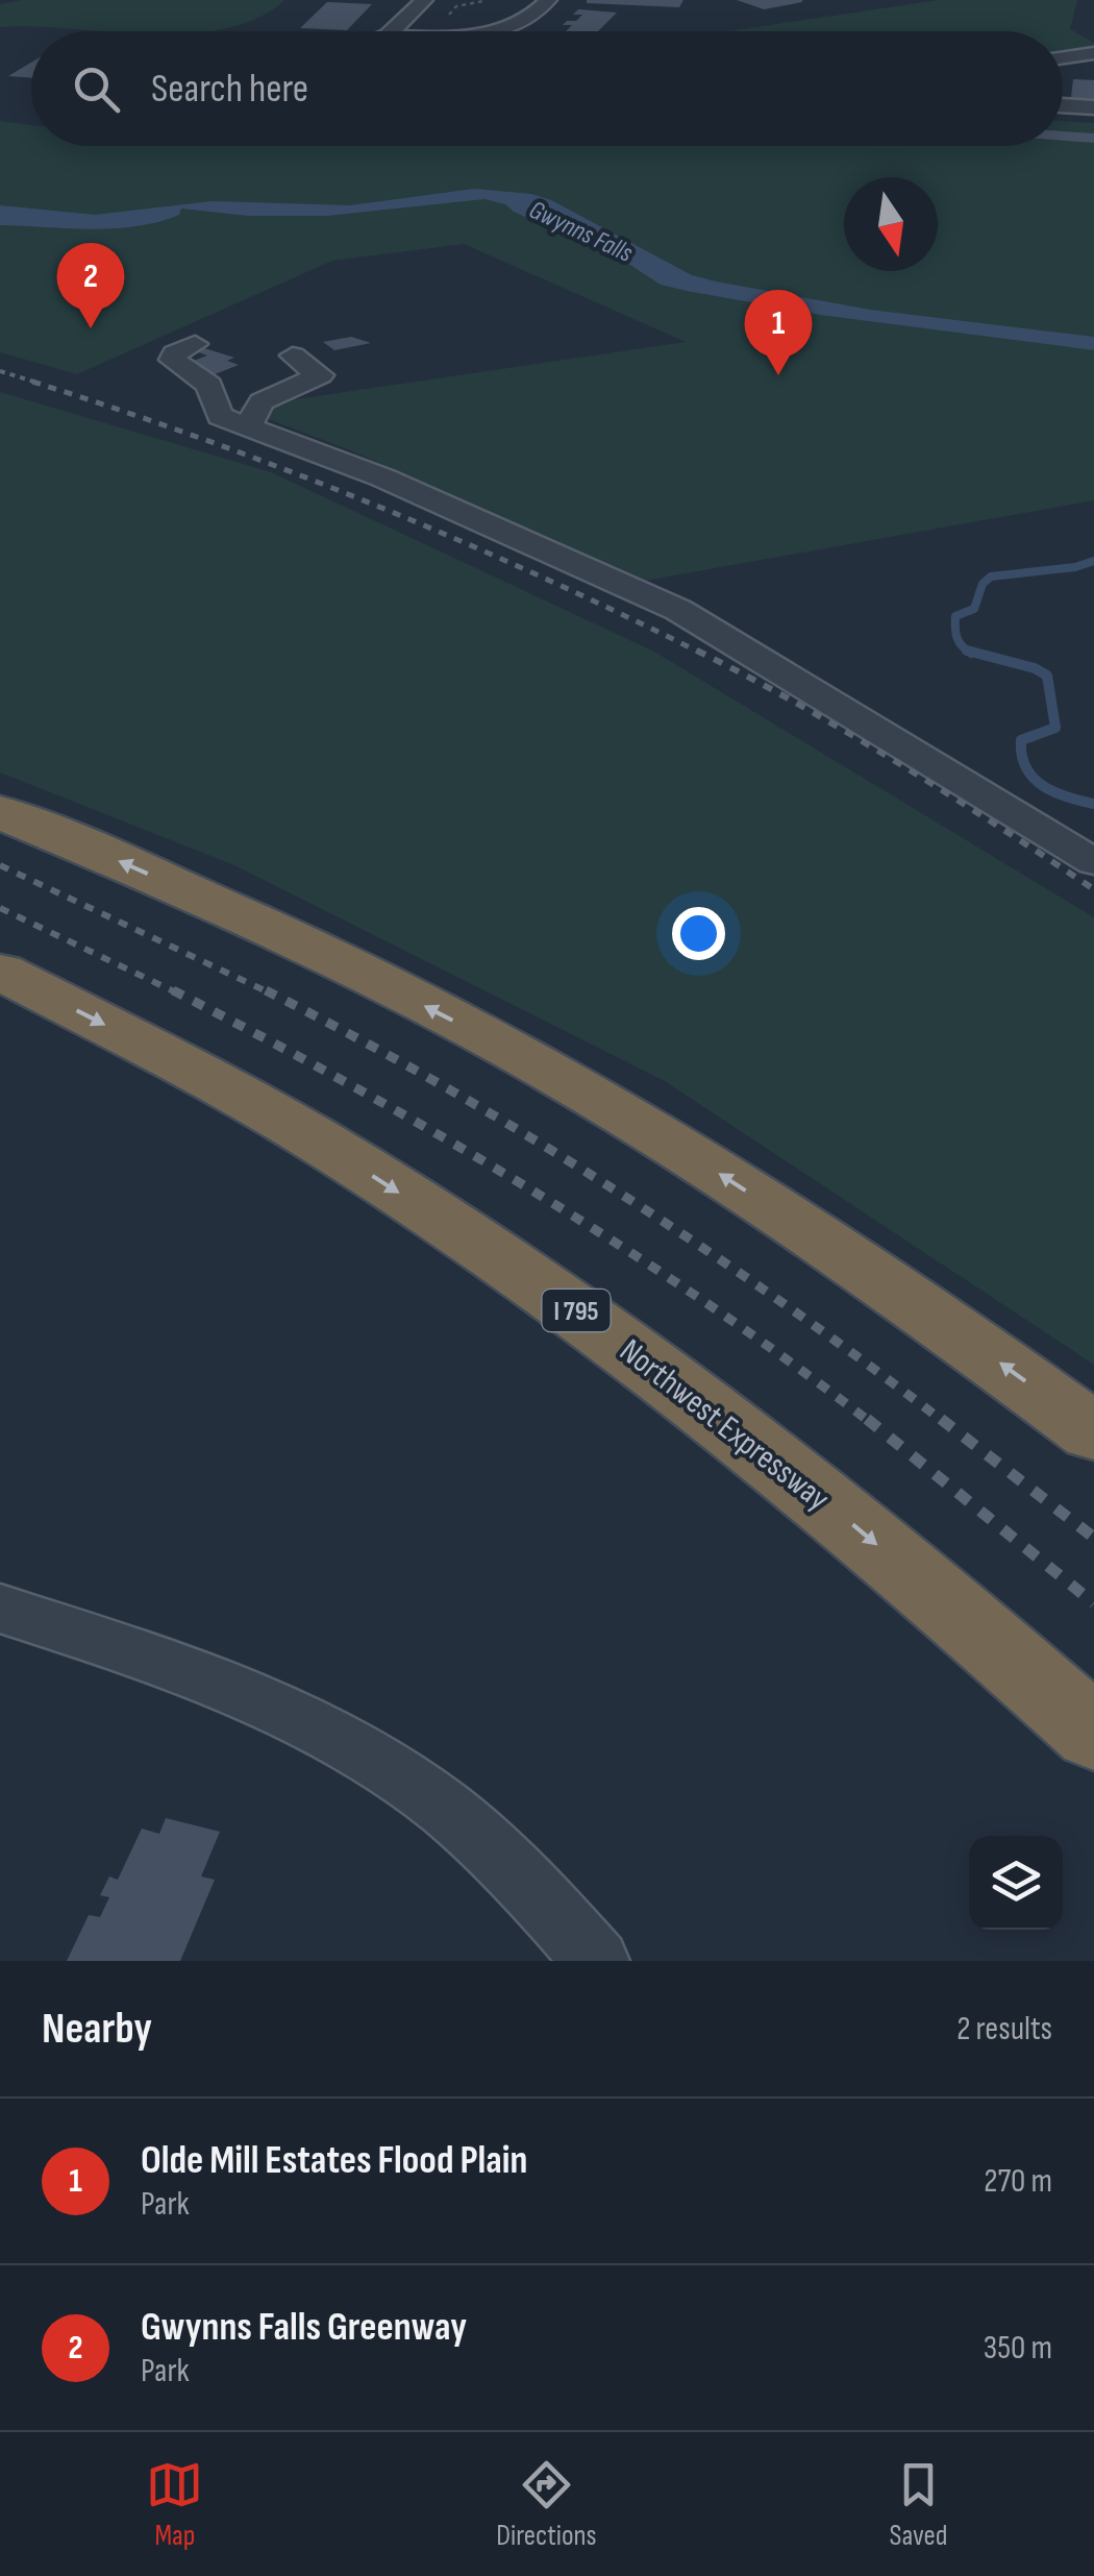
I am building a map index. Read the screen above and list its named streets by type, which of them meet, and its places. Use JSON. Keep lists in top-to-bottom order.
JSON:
{
  "streets": {
    "highway": ["I 795", "Northwest Expressway"]
  },
  "water": ["Gwynns Falls"],
  "north": "bottom",
  "page": {
    "search": "Search here",
    "pins": ["2", "1"],
    "heading": ["Nearby", "2 results"],
    "list": [
      {
        "mark": "1",
        "name": "Olde Mill Estates Flood Plain",
        "note": "Park",
        "value": "270 m"
      },
      {
        "mark": "2",
        "name": "Gwynns Falls Greenway",
        "note": "Park",
        "value": "350 m"
      }
    ],
    "nav": ["Map", "Directions", "Saved"]
  }
}
